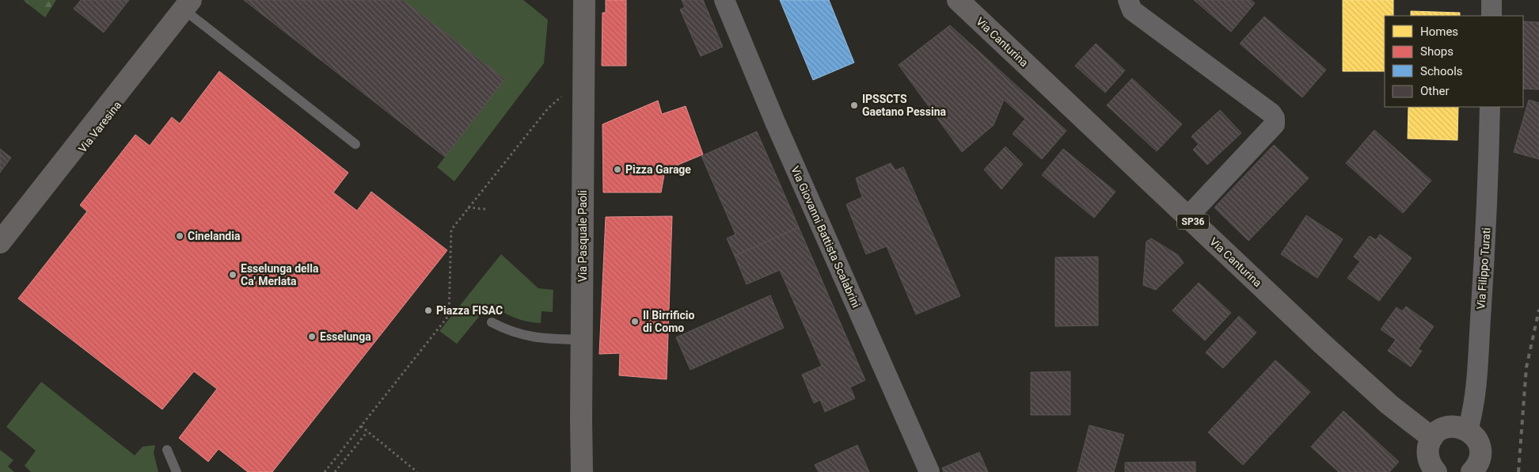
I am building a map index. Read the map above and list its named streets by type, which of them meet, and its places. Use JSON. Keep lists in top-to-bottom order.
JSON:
{
  "streets": {
    "main road": [
      "Via Canturina",
      "Via Varesina",
      "SP36",
      "Via Pasquale Paoli"
    ],
    "street": ["Via Giovanni Battista Scalabrini", "Via Filippo Turati"]
  },
  "places": [
    "IPSSCTS Gaetano Pessina",
    "Pizza Garage",
    "Cinelandia",
    "Esselunga della Ca' Merlata",
    "Piazza FISAC",
    "Il Birrificio di Como",
    "Esselunga"
  ],
  "legend": [
    "Homes",
    "Shops",
    "Schools",
    "Other"
  ]
}
